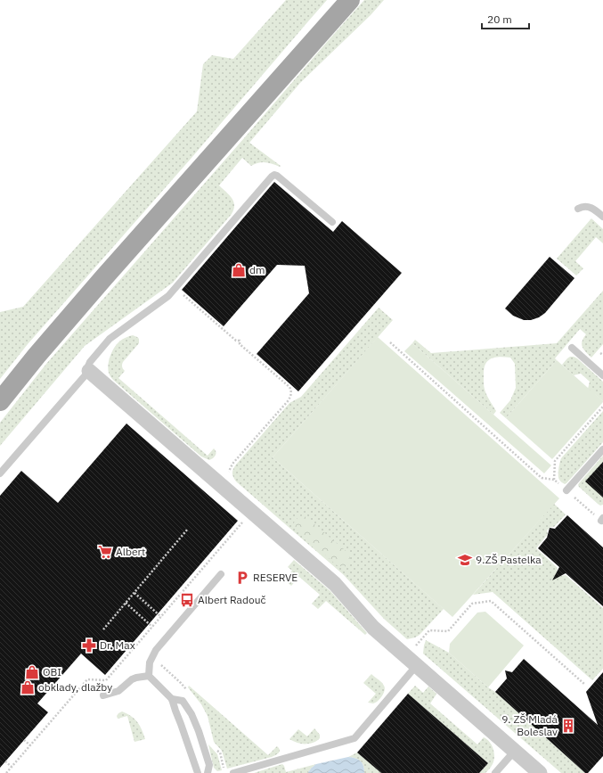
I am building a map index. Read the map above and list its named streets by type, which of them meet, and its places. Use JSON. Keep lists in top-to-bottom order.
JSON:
{
  "places": {
    "shop": ["dm", "OBI", "obklady, dlažby"],
    "supermarket": ["Albert"],
    "school or university": ["9.ZŠ Pastelka"],
    "parking": ["RESERVE"],
    "bus stop": ["Albert Radouč"],
    "pharmacy": ["Dr. Max"],
    "building": ["9. ZŠ Mladá Boleslav"]
  },
  "scale_bar": "20 m"
}
